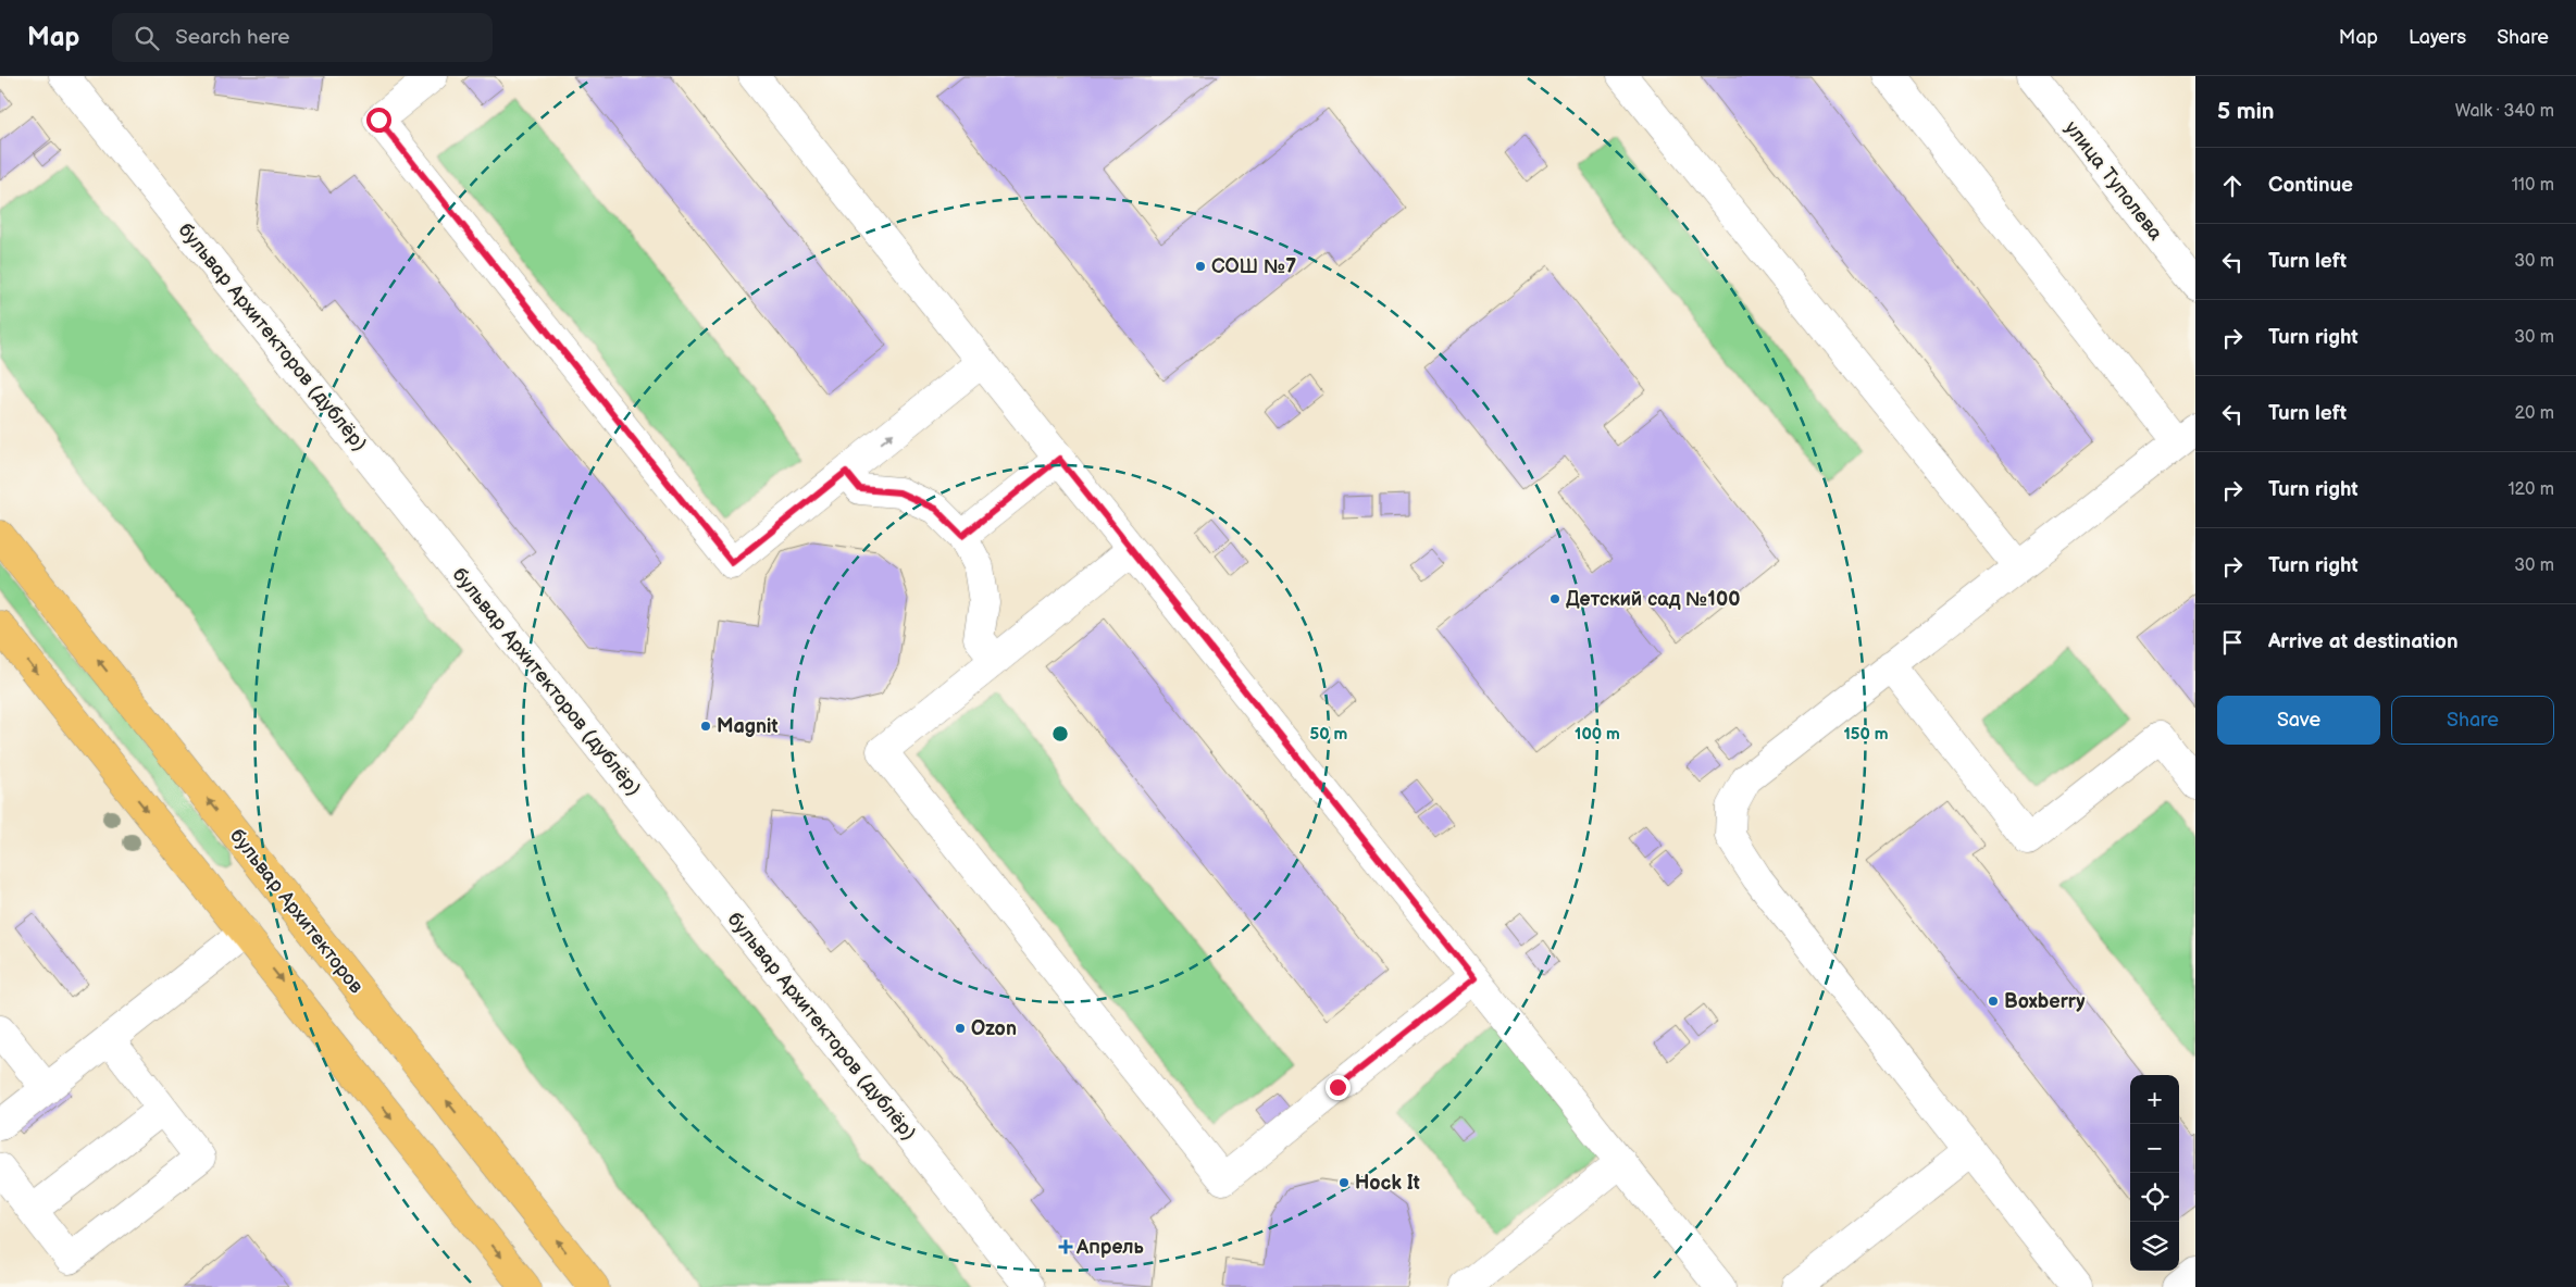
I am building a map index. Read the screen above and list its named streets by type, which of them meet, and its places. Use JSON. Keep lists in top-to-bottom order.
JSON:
{
  "streets": {
    "main road": ["бульвар Архитекторов"],
    "street": ["улица Туполева", "бульвар Архитекторов (дублёр)"]
  },
  "places": {
    "other": [
      "СОШ №7",
      "Детский сад №100",
      "Magnit",
      "Boxberry",
      "Ozon",
      "Hock It"
    ],
    "health": ["Апрель"]
  },
  "page": {
    "header": "Map",
    "search": "Search here",
    "nav": ["Map", "Layers", "Share"],
    "heading": ["5 min", "Walk · 340 m"],
    "list": [
      ["Continue", "110 m"],
      ["Turn left", "30 m"],
      ["Turn right", "30 m"],
      ["Turn left", "20 m"],
      ["Turn right", "120 m"],
      ["Turn right", "30 m"],
      "Arrive at destination"
    ],
    "buttons": ["Save", "Share"],
    "map_buttons": ["+", "−"]
  },
  "rings": ["50 m", "100 m", "150 m"]
}
